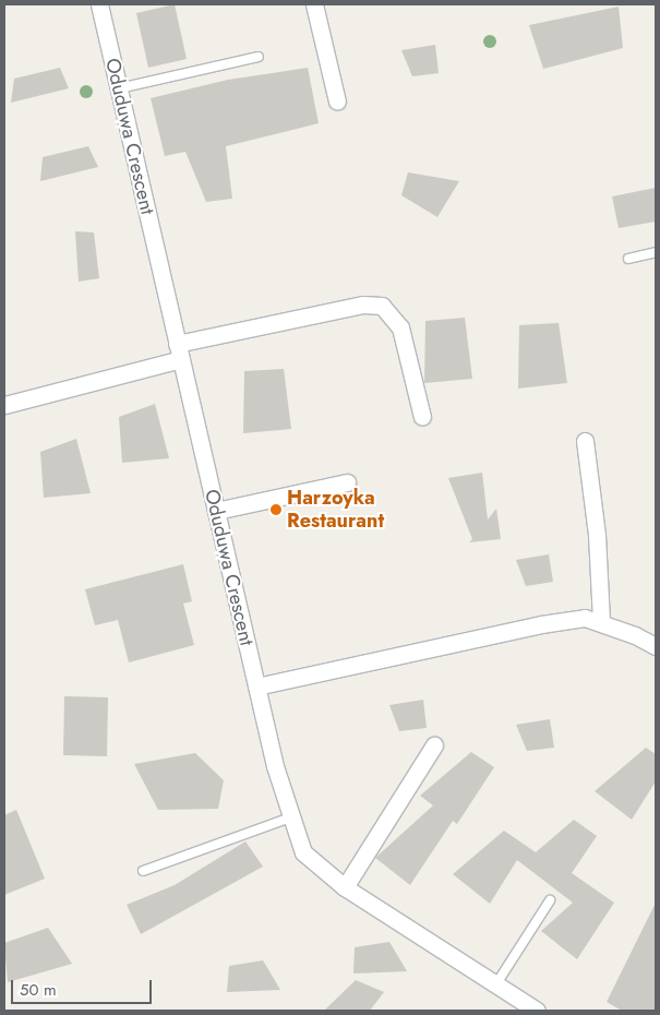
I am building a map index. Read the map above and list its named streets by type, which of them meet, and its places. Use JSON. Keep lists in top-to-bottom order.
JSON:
{
  "streets": {
    "street": ["Oduduwa Crescent"]
  },
  "places": ["Harzoyka Restaurant"],
  "scale_bar": "50 m"
}
